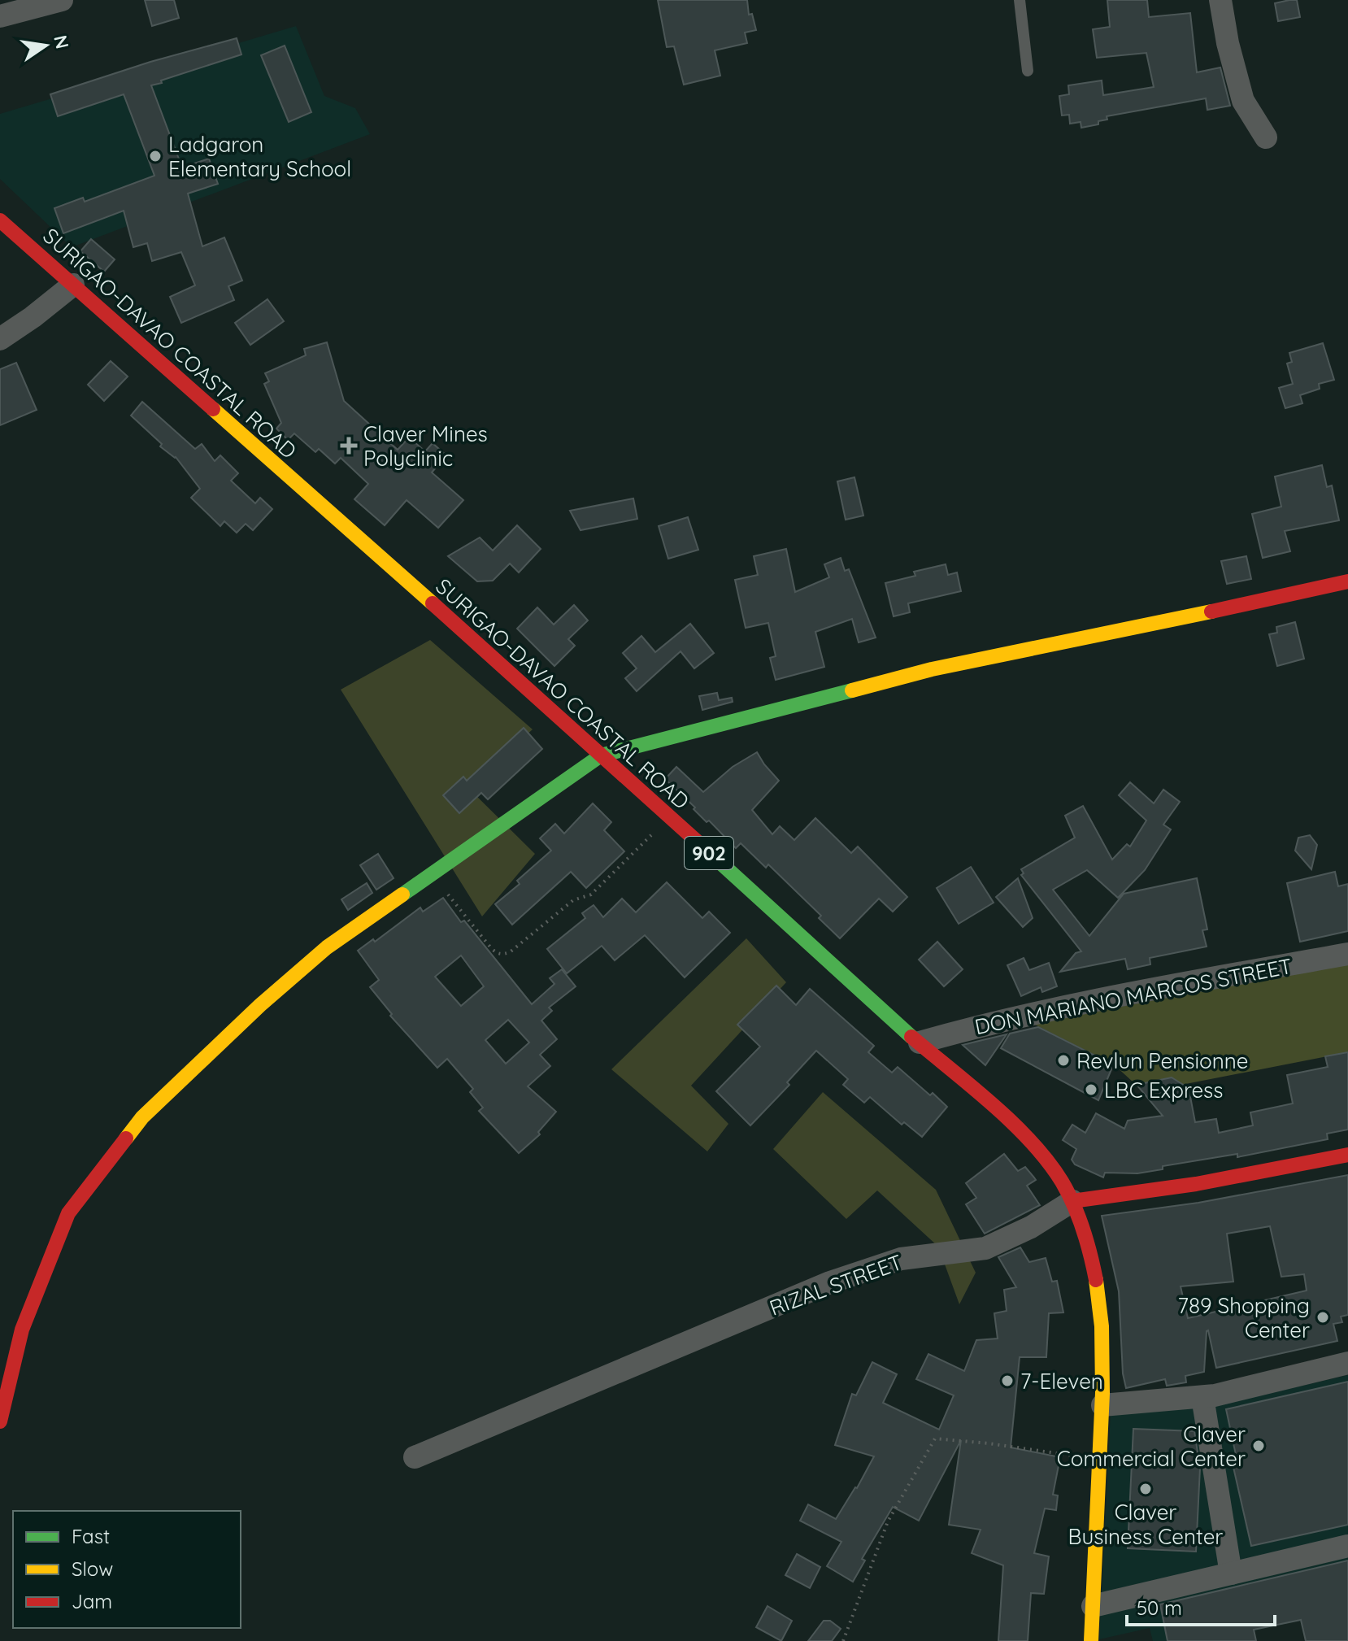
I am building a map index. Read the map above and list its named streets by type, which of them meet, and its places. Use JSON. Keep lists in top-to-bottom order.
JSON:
{
  "streets": {
    "main road": ["SURIGAO-DAVAO COASTAL ROAD", "902", "RIZAL STREET"],
    "street": ["DON MARIANO MARCOS STREET"]
  },
  "crossings": [
    ["SURIGAO-DAVAO COASTAL ROAD", "DON MARIANO MARCOS STREET"],
    ["SURIGAO-DAVAO COASTAL ROAD", "RIZAL STREET"]
  ],
  "places": {
    "other": [
      "Ladgaron Elementary School",
      "Revlun Pensionne",
      "LBC Express",
      "789 Shopping Center",
      "7-Eleven",
      "Claver Commercial Center",
      "Claver Business Center"
    ],
    "health": ["Claver Mines Polyclinic"]
  },
  "legend": ["Fast", "Slow", "Jam"],
  "scale_bar": "50 m",
  "north": "right"
}
